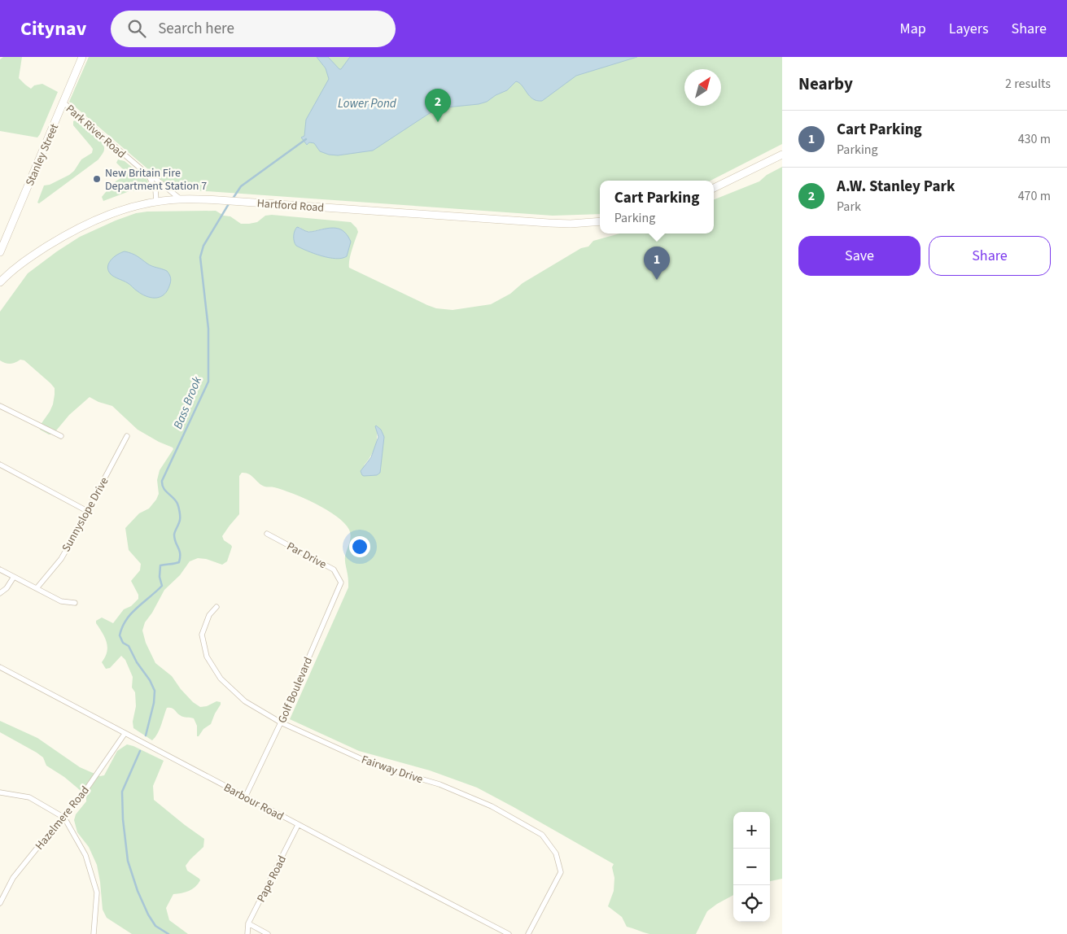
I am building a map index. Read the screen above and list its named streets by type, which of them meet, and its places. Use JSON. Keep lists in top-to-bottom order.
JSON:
{
  "streets": {
    "main road": ["Stanley Street", "Hartford Road"],
    "street": [
      "Park River Road",
      "Sunnyslope Drive",
      "Par Drive",
      "Golf Boulevard",
      "Fairway Drive",
      "Barbour Road",
      "Hazelmere Road",
      "Pape Road"
    ]
  },
  "crossings": [
    ["Park River Road", "Stanley Street"],
    ["Park River Road", "Hartford Road"],
    ["Par Drive", "Golf Boulevard"],
    ["Golf Boulevard", "Fairway Drive"],
    ["Golf Boulevard", "Barbour Road"],
    ["Barbour Road", "Hazelmere Road"],
    ["Barbour Road", "Pape Road"]
  ],
  "water": ["Lower Pond", "Bass Brook"],
  "places": ["New Britain Fire Department Station 7"],
  "north": "top right",
  "page": {
    "header": "Citynav",
    "search": "Search here",
    "nav": ["Map", "Layers", "Share"],
    "heading": ["Nearby", "2 results"],
    "pins": ["2", "1"],
    "list": [
      {
        "mark": "1",
        "name": "Cart Parking",
        "note": "Parking",
        "value": "430 m"
      },
      {
        "mark": "2",
        "name": "A.W. Stanley Park",
        "note": "Park",
        "value": "470 m"
      }
    ],
    "popup": ["Cart Parking", "Parking"],
    "buttons": ["Save", "Share"],
    "map_buttons": ["+", "−"]
  }
}
